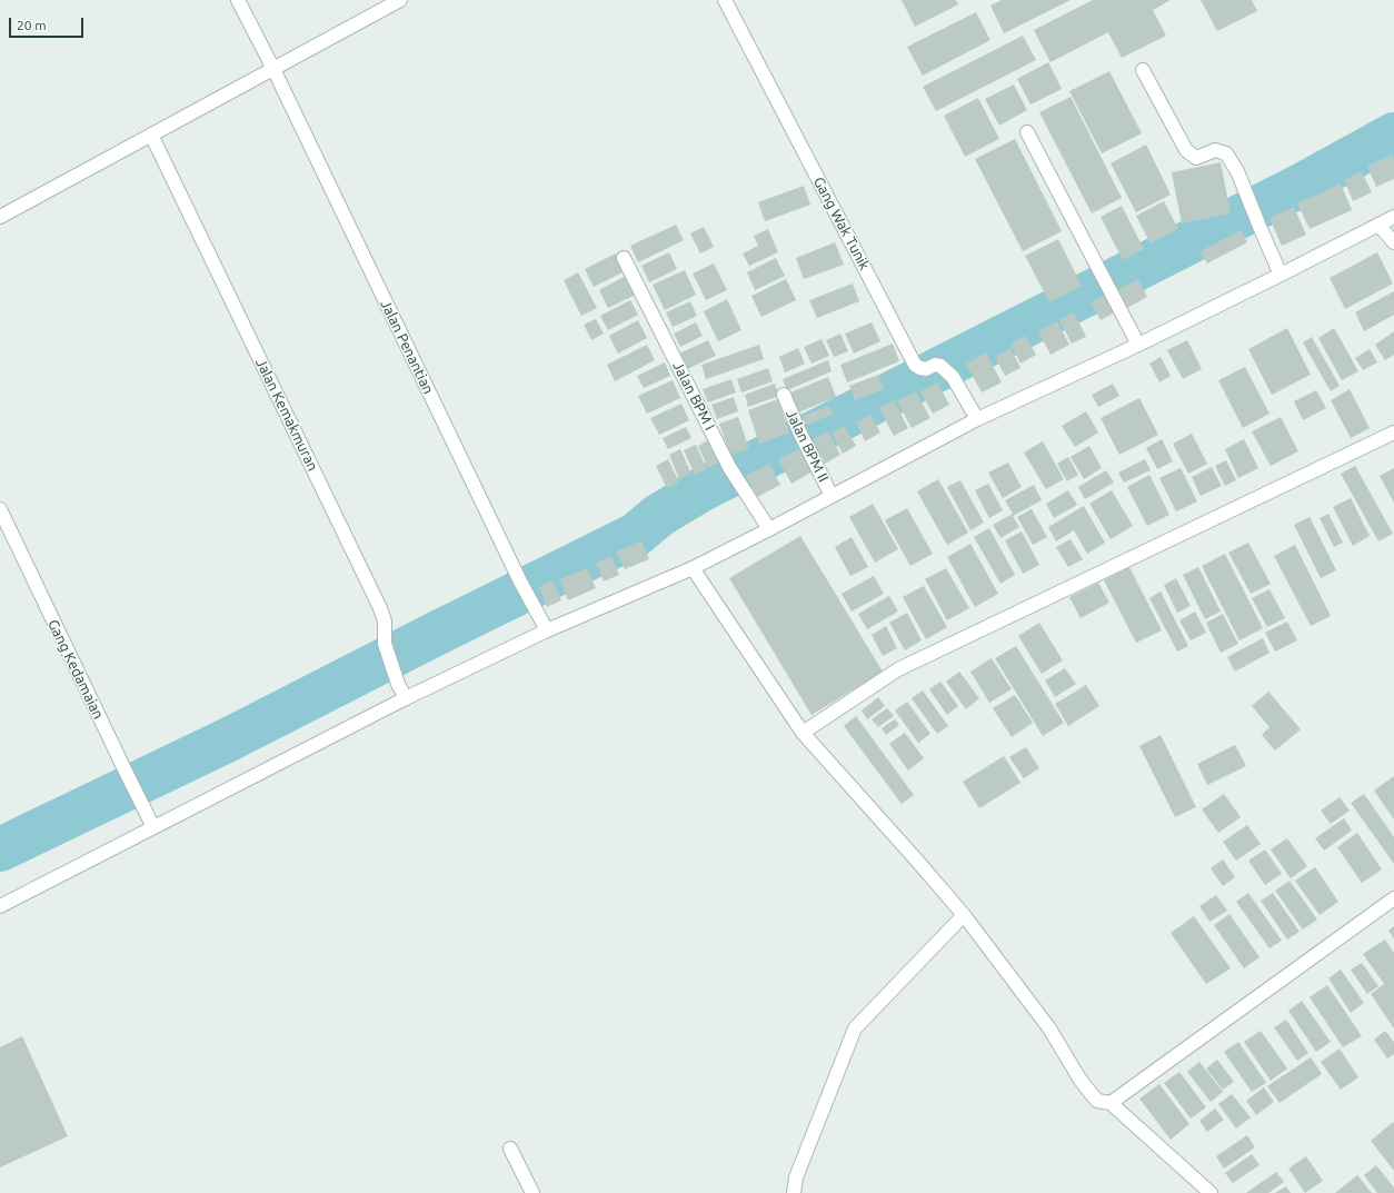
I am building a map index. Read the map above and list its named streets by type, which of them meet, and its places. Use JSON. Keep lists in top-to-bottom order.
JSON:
{
  "streets": {
    "street": [
      "Gang Wak Tunik",
      "Jalan Penantian",
      "Jalan BPM I",
      "Jalan Kemakmuran",
      "Jalan BPM II",
      "Gang Kedamaian"
    ]
  },
  "scale_bar": "20 m"
}
